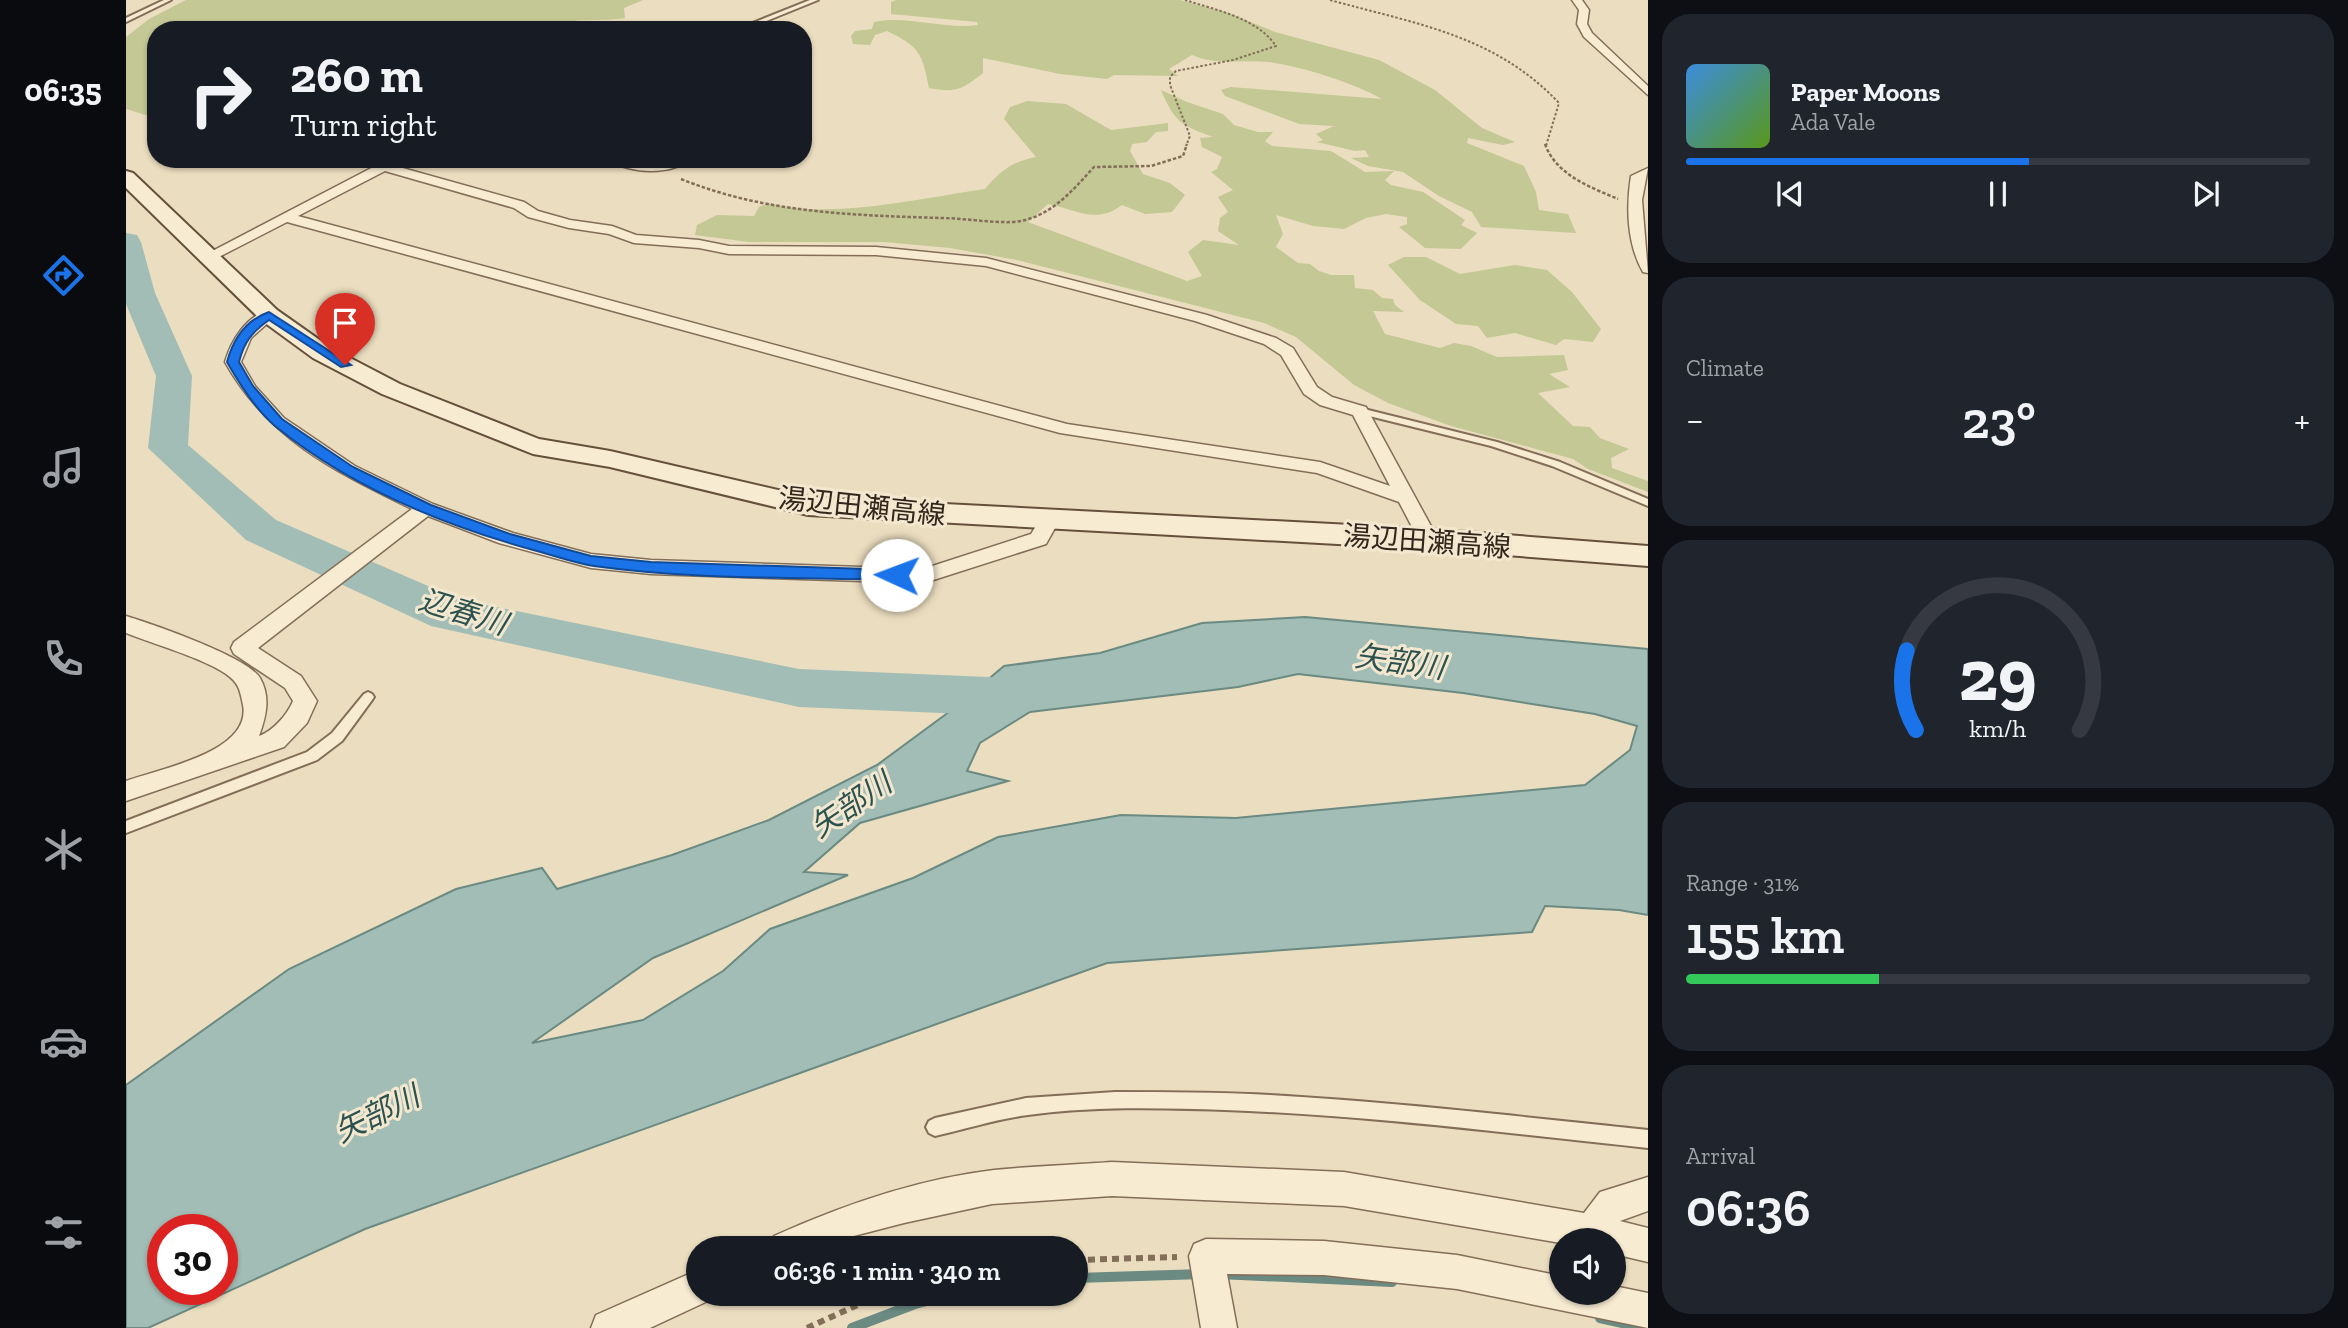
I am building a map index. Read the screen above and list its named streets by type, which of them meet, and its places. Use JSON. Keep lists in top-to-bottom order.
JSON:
{
  "streets": {
    "main road": ["湯辺田瀬高線"]
  },
  "water": ["辺春川", "矢部川"],
  "page": {
    "tabs": "06:35",
    "turn": ["260 m", "Turn right"],
    "song": ["Paper Moons", "Ada Vale"],
    "tile": [
      "Climate",
      ["Range · 31%", "155 km"],
      ["Arrival", "06:36"]
    ],
    "heat": ["−", "23°", "+"],
    "limit": "30",
    "trip": "06:36 · 1 min · 340 m",
    "gauge": ["29", "km/h"]
  }
}
